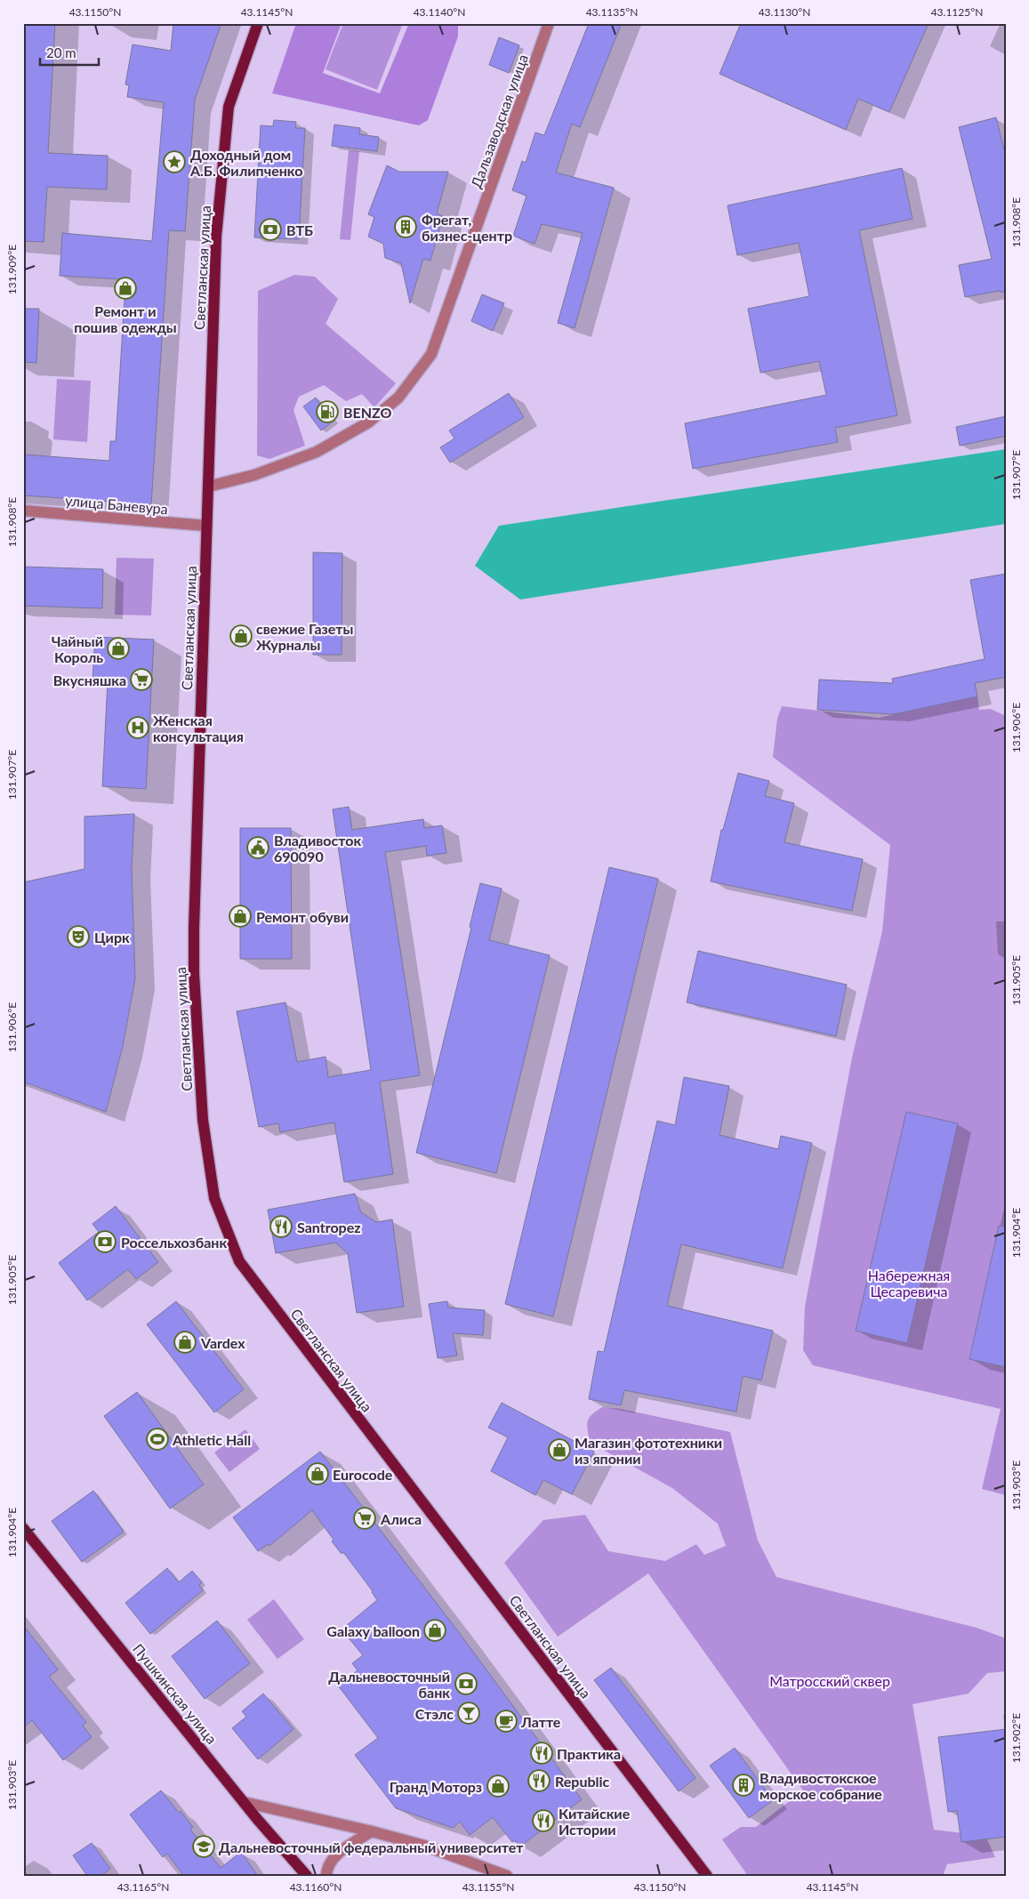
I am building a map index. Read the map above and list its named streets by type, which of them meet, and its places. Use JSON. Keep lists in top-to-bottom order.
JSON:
{
  "streets": {
    "main road": ["Светланская улица", "Пушкинская улица"],
    "street": ["Дальзаводская улица", "улица Баневура"]
  },
  "crossings": [
    ["Дальзаводская улица", "Светланская улица"],
    ["Светланская улица", "улица Баневура"]
  ],
  "parks": ["Набережная Цесаревича", "Матросский сквер"],
  "places": {
    "place": ["Доходный дом А.Б. Филипченко"],
    "building": ["Фрегат, бизнес-центр", "Владивостокское морское собрание"],
    "bank": ["ВТБ", "Россельхозбанк", "Дальневосточный банк"],
    "shop": [
      "Ремонт и пошив одежды",
      "свежие Газеты Журналы",
      "Чайный Король",
      "Ремонт обуви",
      "Vardex",
      "Магазин фототехники из японии",
      "Eurocode",
      "Galaxy balloon",
      "Гранд Моторз"
    ],
    "fuel station": ["BENZO"],
    "supermarket": ["Вкусняшка", "Алиса"],
    "hospital": ["Женская консультация"],
    "public building": ["Владивосток 690090"],
    "theatre": ["Цирк"],
    "restaurant": [
      "Santropez",
      "Практика",
      "Republic",
      "Китайские Истории"
    ],
    "sports": ["Athletic Hall"],
    "bar": ["Стэлс"],
    "cafe": ["Латте"],
    "school or university": ["Дальневосточный федеральный университет"]
  },
  "scale_bar": "20 m",
  "coordinates": [
    "43.1150°N",
    "43.1145°N",
    "43.1140°N",
    "43.1135°N",
    "43.1130°N",
    "43.1125°N",
    "131.908°E",
    "131.909°E",
    "131.907°E",
    "131.906°E",
    "131.905°E",
    "131.904°E",
    "131.903°E",
    "131.902°E",
    "43.1165°N",
    "43.1160°N",
    "43.1155°N"
  ]
}
